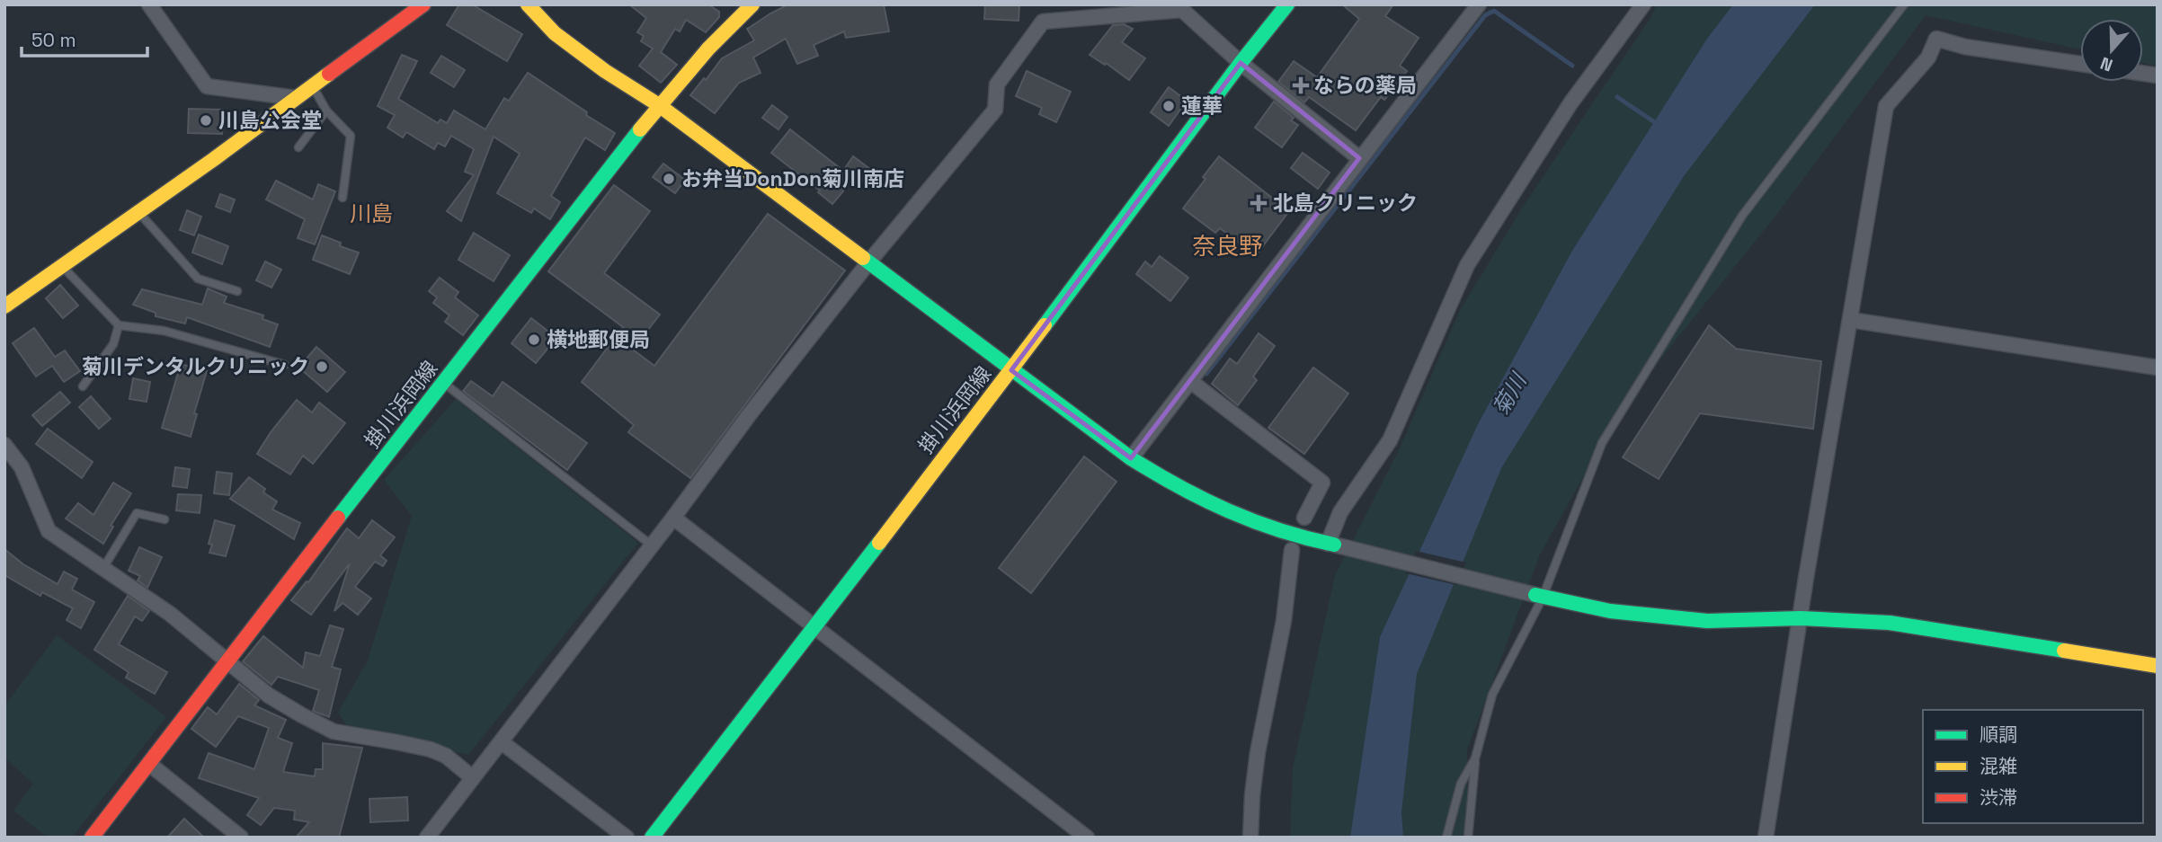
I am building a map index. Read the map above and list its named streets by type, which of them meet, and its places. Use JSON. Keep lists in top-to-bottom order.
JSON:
{
  "streets": {
    "main road": ["掛川浜岡線"]
  },
  "districts": ["川島", "奈良野"],
  "water": ["菊川"],
  "places": {
    "health": ["ならの薬局", "北島クリニック"],
    "other": [
      "蓮華",
      "川島公会堂",
      "お弁当DonDon菊川南店",
      "横地郵便局",
      "菊川デンタルクリニック"
    ]
  },
  "legend": ["順調", "混雑", "渋滞"],
  "scale_bar": "50 m",
  "north": "bottom"
}
